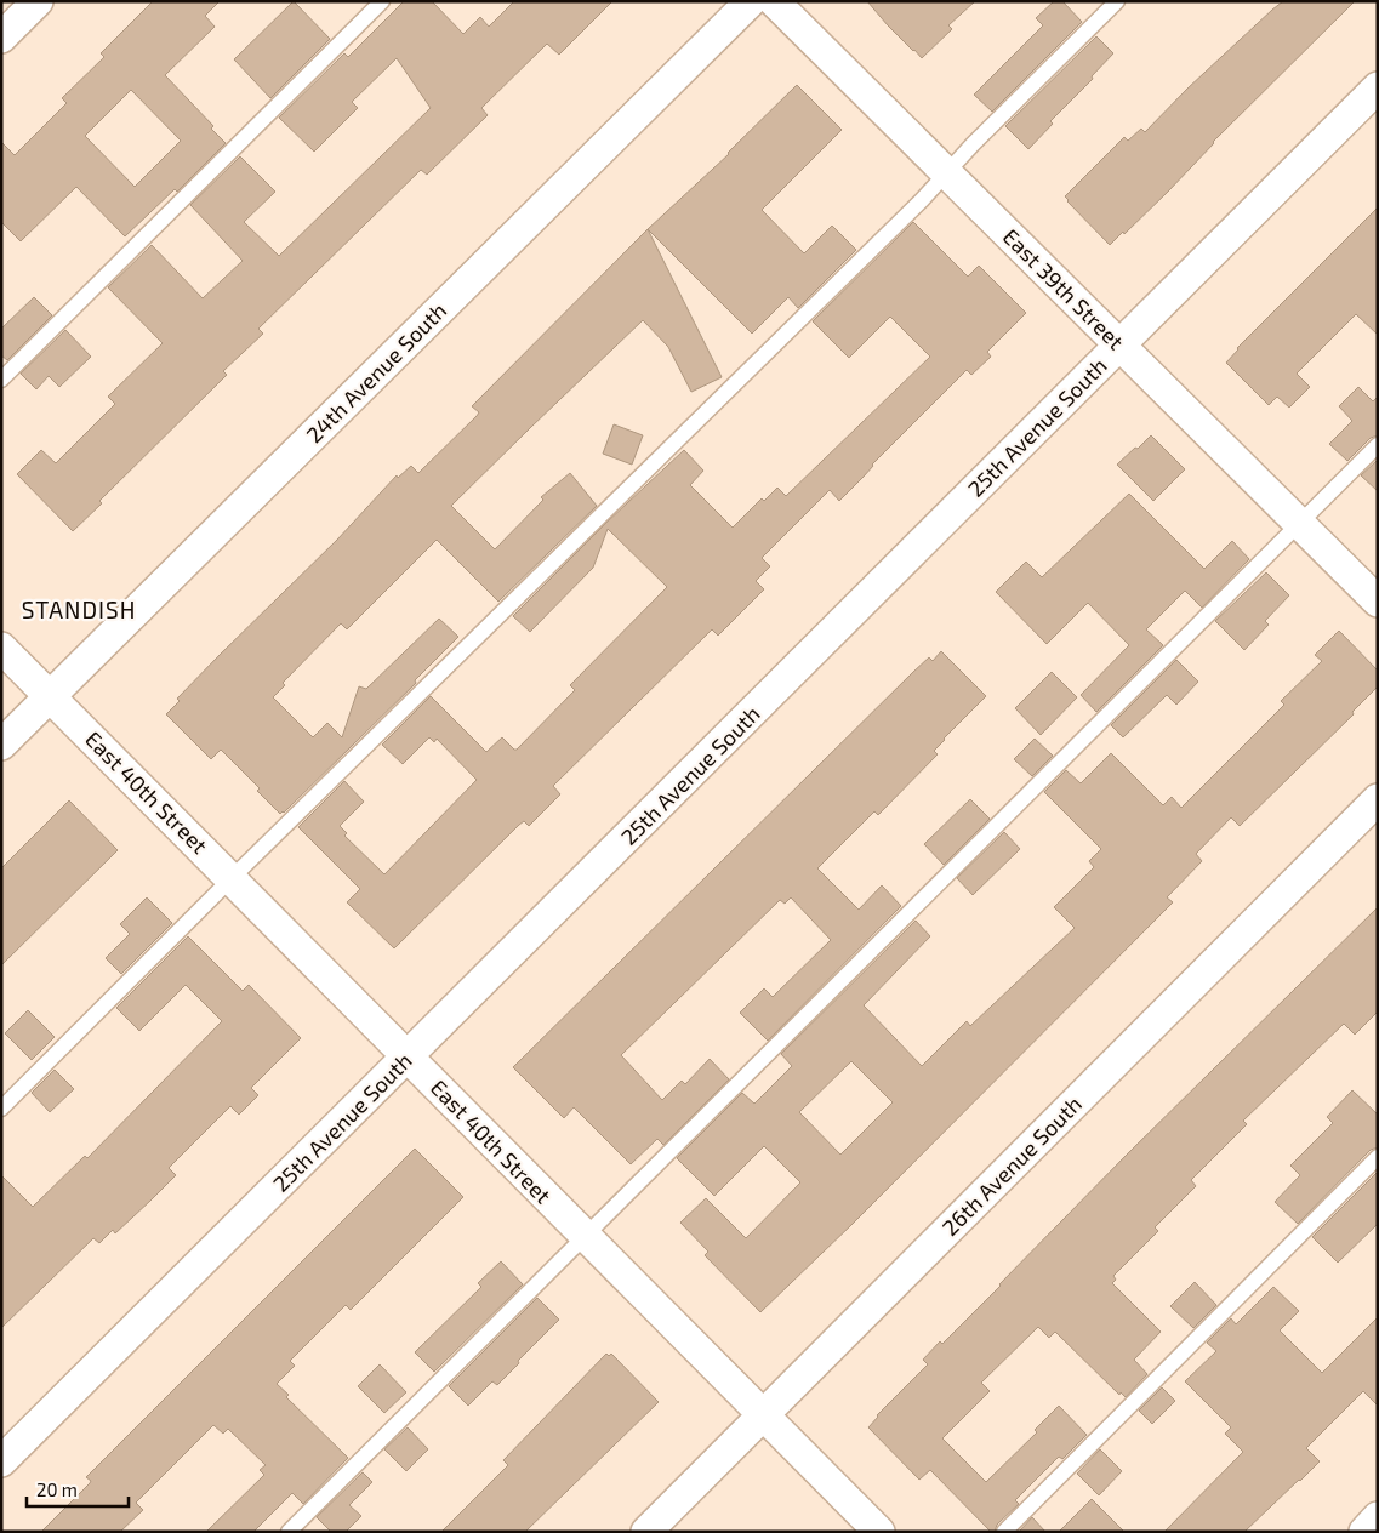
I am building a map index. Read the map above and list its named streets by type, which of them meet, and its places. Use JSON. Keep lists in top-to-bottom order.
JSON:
{
  "streets": {
    "street": [
      "East 39th Street",
      "24th Avenue South",
      "25th Avenue South",
      "East 40th Street",
      "26th Avenue South"
    ]
  },
  "crossings": [
    ["East 39th Street", "25th Avenue South"],
    ["24th Avenue South", "East 40th Street"],
    ["25th Avenue South", "East 40th Street"],
    ["East 40th Street", "26th Avenue South"]
  ],
  "districts": ["STANDISH"],
  "scale_bar": "20 m"
}
